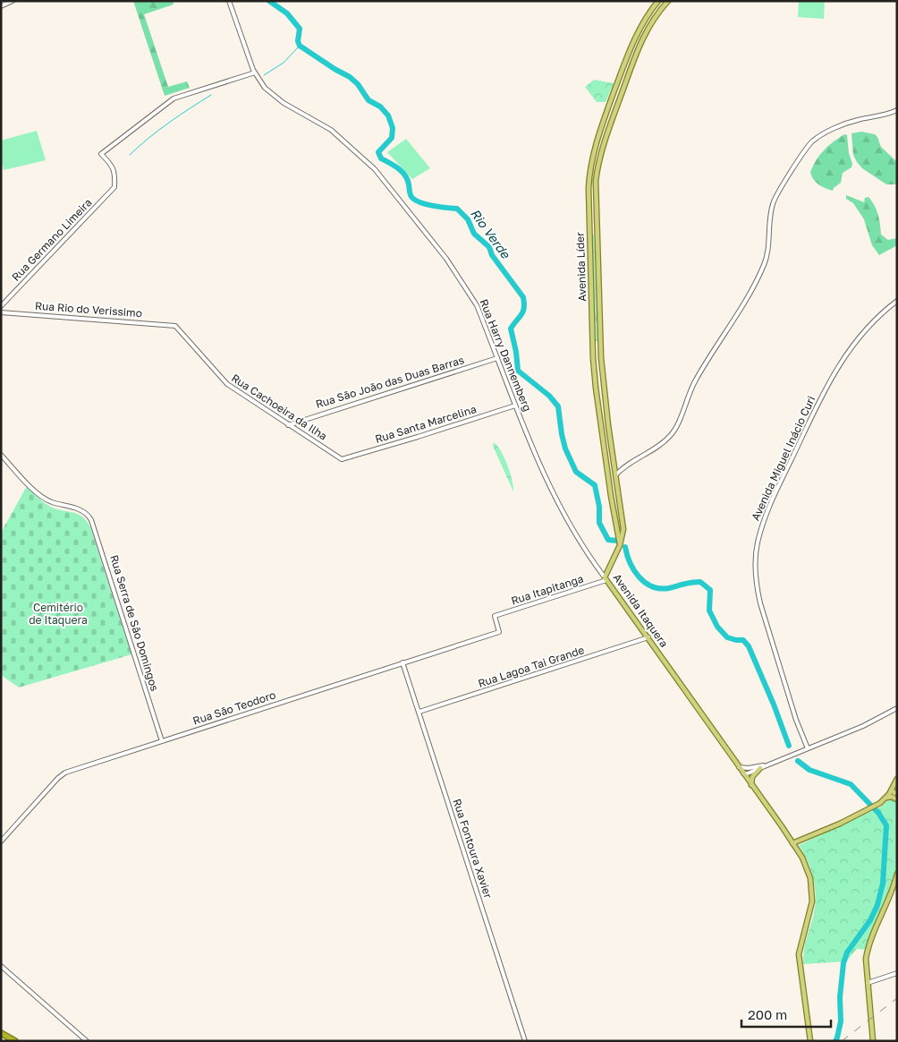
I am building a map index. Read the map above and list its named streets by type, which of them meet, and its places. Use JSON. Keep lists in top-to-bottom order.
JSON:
{
  "streets": {
    "main road": ["Avenida Líder", "Avenida Itaquera"],
    "street": [
      "Rua Germano Limeira",
      "Rua Rio do Verissimo",
      "Rua Harry Dannemberg",
      "Rua São João das Duas Barras",
      "Rua Cachoeira da Ilha",
      "Rua Santa Marcelina",
      "Avenida Miguel Inácio Curi",
      "Rua Itapitanga",
      "Rua Serra de São Domingos",
      "Rua Lagoa Tai Grande",
      "Rua São Teodoro",
      "Rua Fontoura Xavier"
    ]
  },
  "crossings": [
    ["Rua Germano Limeira", "Rua Harry Dannemberg"],
    ["Avenida Líder", "Avenida Itaquera"],
    ["Rua Rio do Verissimo", "Rua Cachoeira da Ilha"],
    ["Rua Harry Dannemberg", "Rua São João das Duas Barras"],
    ["Rua Harry Dannemberg", "Rua Santa Marcelina"],
    ["Rua Harry Dannemberg", "Rua Itapitanga"],
    ["Rua Harry Dannemberg", "Avenida Itaquera"],
    ["Rua São João das Duas Barras", "Rua Cachoeira da Ilha"],
    ["Rua Cachoeira da Ilha", "Rua Santa Marcelina"],
    ["Rua Itapitanga", "Avenida Itaquera"],
    ["Rua Itapitanga", "Rua São Teodoro"],
    ["Avenida Itaquera", "Rua Lagoa Tai Grande"],
    ["Rua Serra de São Domingos", "Rua São Teodoro"],
    ["Rua Lagoa Tai Grande", "Rua Fontoura Xavier"],
    ["Rua São Teodoro", "Rua Fontoura Xavier"]
  ],
  "water": ["Rio Verde"],
  "parks": ["Cemitério de Itaquera"],
  "scale_bar": "200 m"
}
